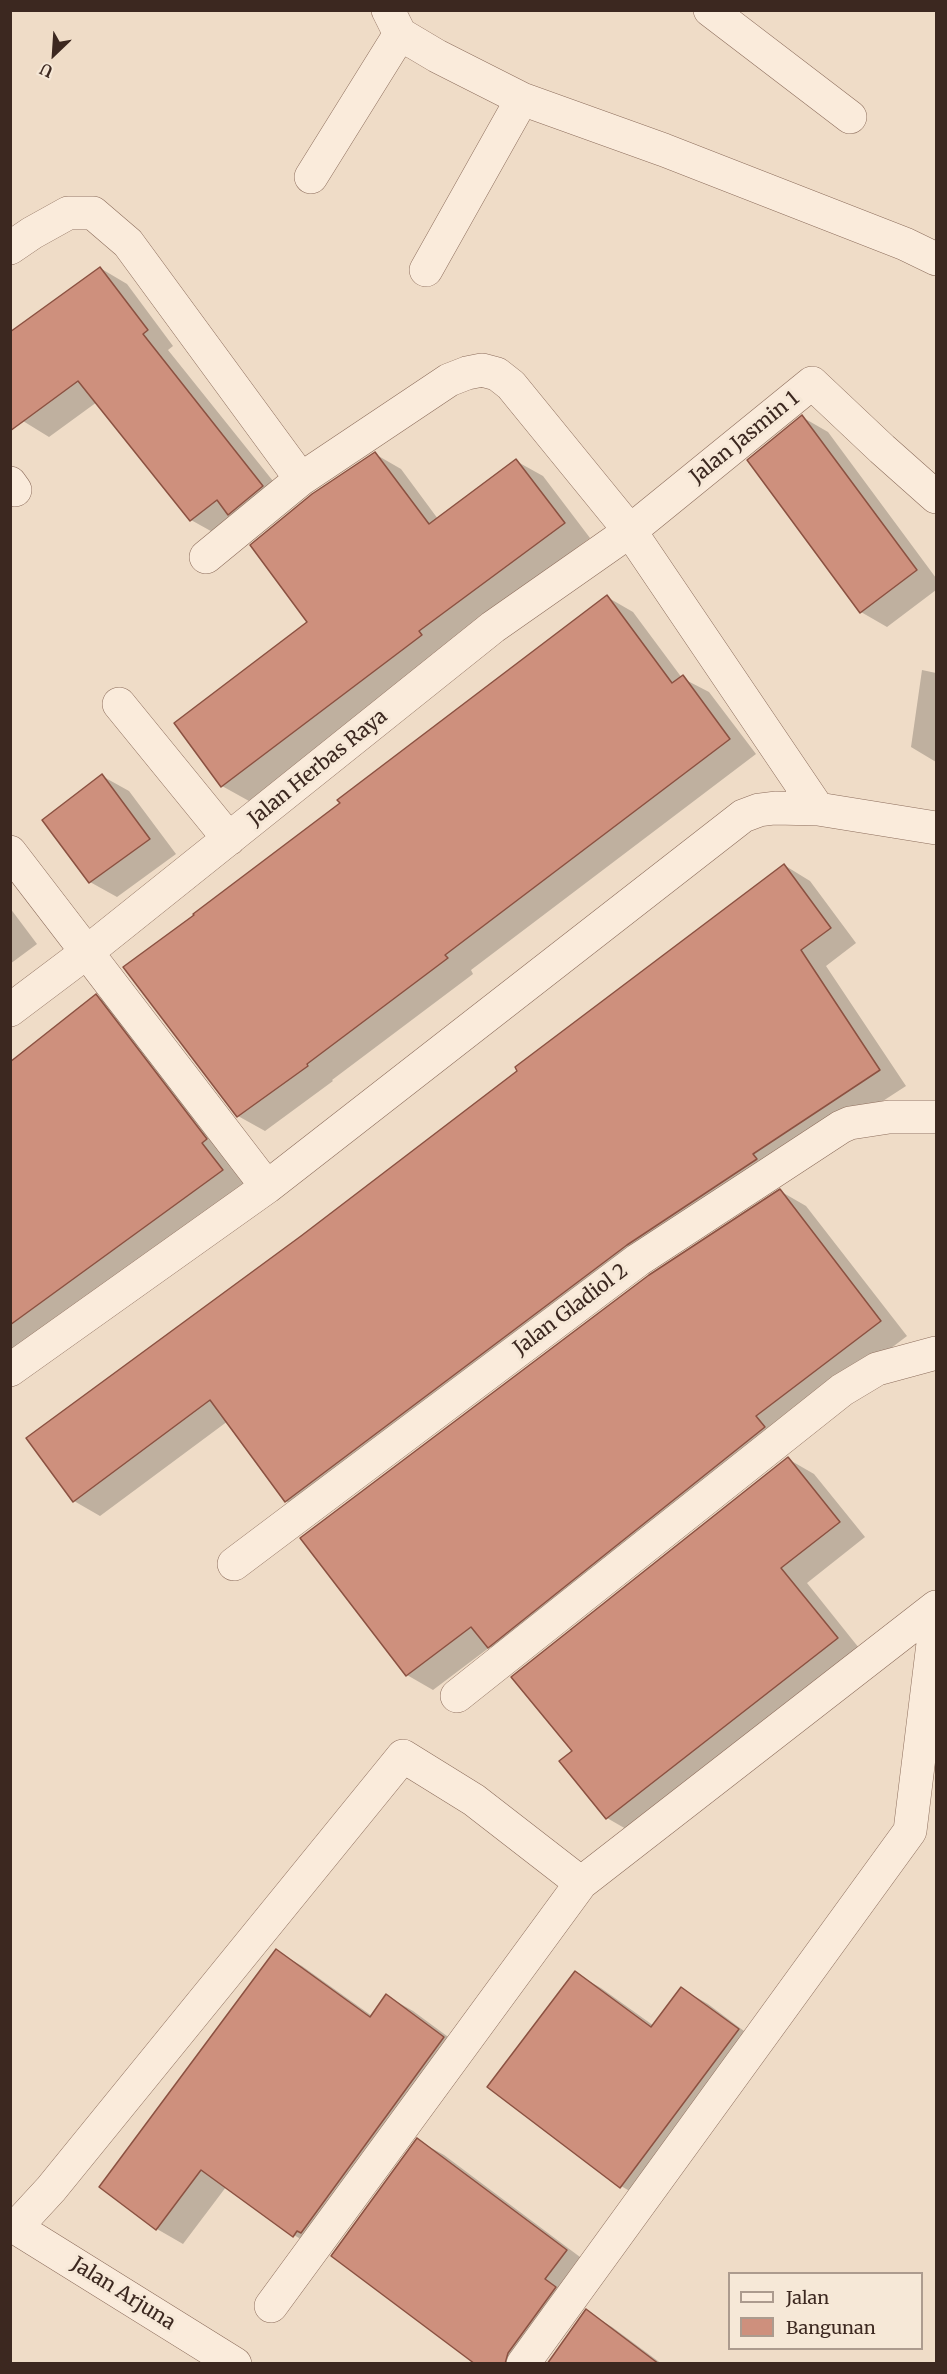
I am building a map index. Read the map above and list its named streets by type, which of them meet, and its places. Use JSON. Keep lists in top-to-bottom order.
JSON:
{
  "streets": {
    "street": [
      "Jalan Jasmin 1",
      "Jalan Herbas Raya",
      "Jalan Gladiol 2",
      "Jalan Arjuna"
    ]
  },
  "crossings": [
    ["Jalan Jasmin 1", "Jalan Herbas Raya"]
  ],
  "legend": ["Jalan", "Bangunan"],
  "north": "bottom left"
}
